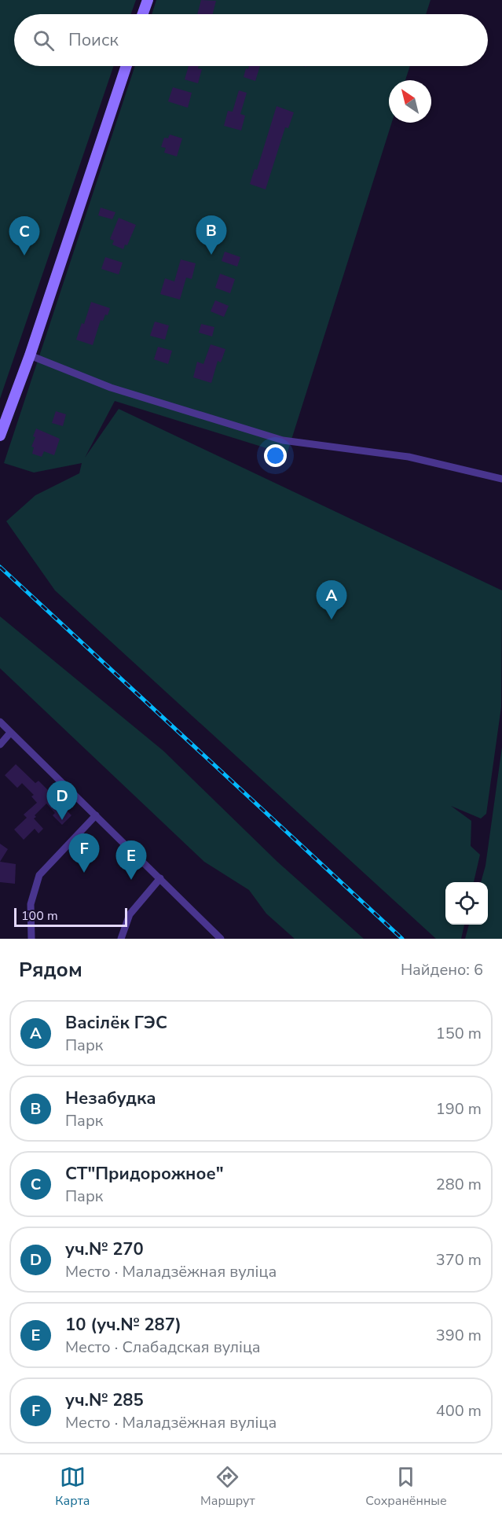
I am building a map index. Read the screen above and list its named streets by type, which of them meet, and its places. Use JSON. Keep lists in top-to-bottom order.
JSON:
{
  "scale_bar": "100 m",
  "north": "top left",
  "page": {
    "search": "Поиск",
    "pins": [
      "B",
      "C",
      "A",
      "D",
      "F",
      "E"
    ],
    "scale": "100 m",
    "heading": ["Рядом", "Найдено: 6"],
    "list": [
      {
        "mark": "A",
        "name": "Васілёк ГЭС",
        "note": "Парк",
        "value": "150 m"
      },
      {
        "mark": "B",
        "name": "Незабудка",
        "note": "Парк",
        "value": "190 m"
      },
      {
        "mark": "C",
        "name": "СТ\"Придорожное\"",
        "note": "Парк",
        "value": "280 m"
      },
      {
        "mark": "D",
        "name": "уч.№ 270",
        "note": "Место · Маладзёжная вуліца",
        "value": "370 m"
      },
      {
        "mark": "E",
        "name": "10 (уч.№ 287)",
        "note": "Место · Слабадская вуліца",
        "value": "390 m"
      },
      {
        "mark": "F",
        "name": "уч.№ 285",
        "note": "Место · Маладзёжная вуліца",
        "value": "400 m"
      }
    ],
    "nav": ["Карта", "Маршрут", "Сохранённые"]
  }
}
